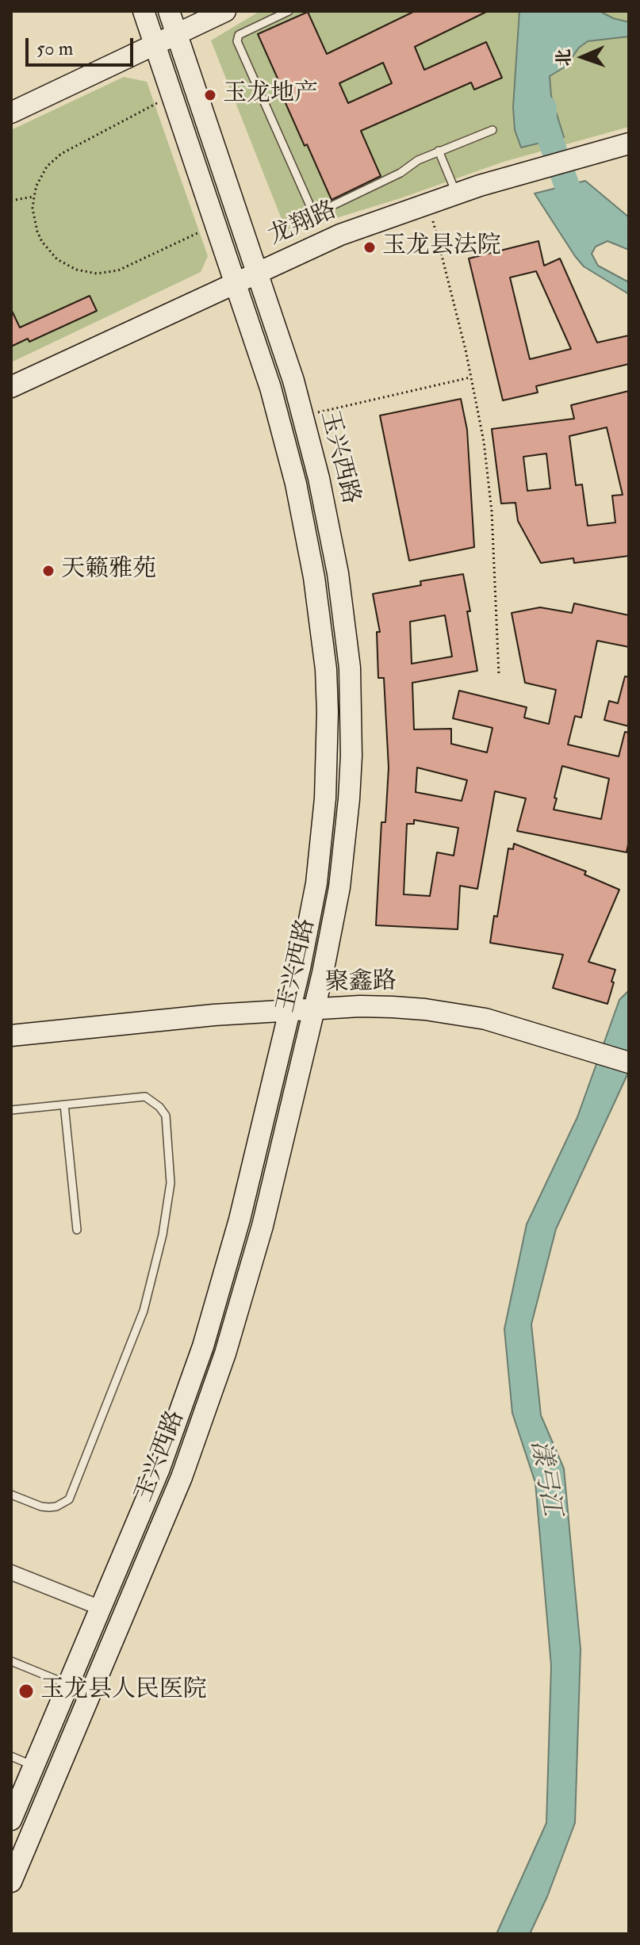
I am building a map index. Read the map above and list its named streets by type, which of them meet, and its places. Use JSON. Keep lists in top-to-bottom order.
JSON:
{
  "streets": {
    "main road": ["龙翔路", "玉兴西路", "聚鑫路"]
  },
  "crossings": [
    ["龙翔路", "玉兴西路"],
    ["玉兴西路", "聚鑫路"]
  ],
  "water": ["漾弓江"],
  "places": [
    "玉龙地产",
    "玉龙县法院",
    "天籁雅苑",
    "玉龙县人民医院"
  ],
  "scale_bar": "50 m",
  "north": "left"
}
